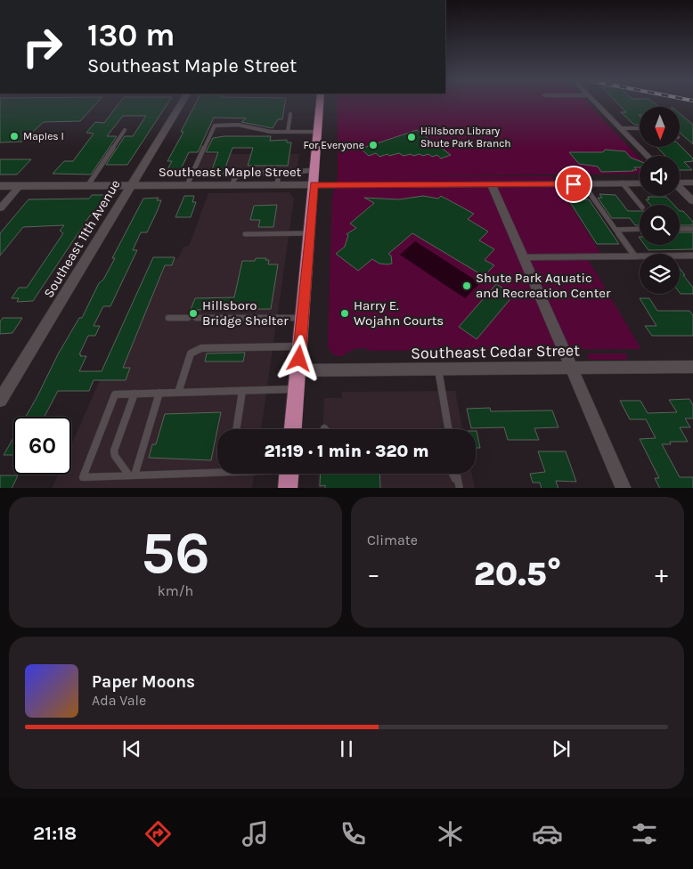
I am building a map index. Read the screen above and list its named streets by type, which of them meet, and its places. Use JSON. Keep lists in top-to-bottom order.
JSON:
{
  "streets": {
    "street": ["Southeast Maple Street", "Southeast 11th Avenue", "Southeast Cedar Street"]
  },
  "crossings": [
    ["Southeast Maple Street", "Southeast 11th Avenue"]
  ],
  "places": [
    "Maples I",
    "Hillsboro Library Shute Park Branch",
    "For Everyone",
    "Shute Park Aquatic and Recreation Center",
    "Hillsboro Bridge Shelter",
    "Harry E. Wojahn Courts"
  ],
  "north": "bottom",
  "page": {
    "turn": ["130 m", "Southeast Maple Street"],
    "limit": "60",
    "trip": "21:19 · 1 min · 320 m",
    "tile": [
      ["56", "km/h"],
      "Climate"
    ],
    "heat": ["−", "20.5°", "+"],
    "song": ["Paper Moons", "Ada Vale"],
    "tabs": "21:18"
  }
}
